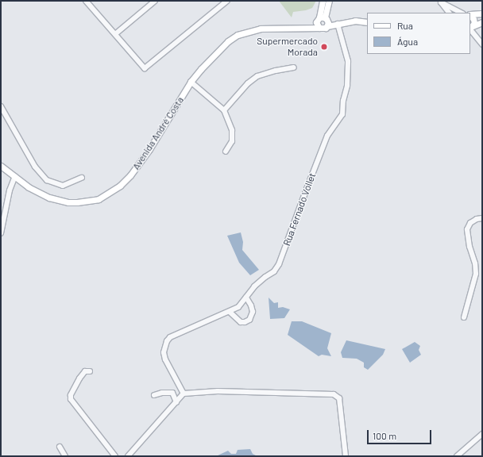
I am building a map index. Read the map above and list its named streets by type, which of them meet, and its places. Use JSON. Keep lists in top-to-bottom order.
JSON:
{
  "streets": {
    "main road": ["Avenida André Costa"],
    "street": ["Rua Fernado Vollet"]
  },
  "places": ["Supermercado Morada"],
  "legend": ["Rua", "Água"],
  "scale_bar": "100 m"
}
